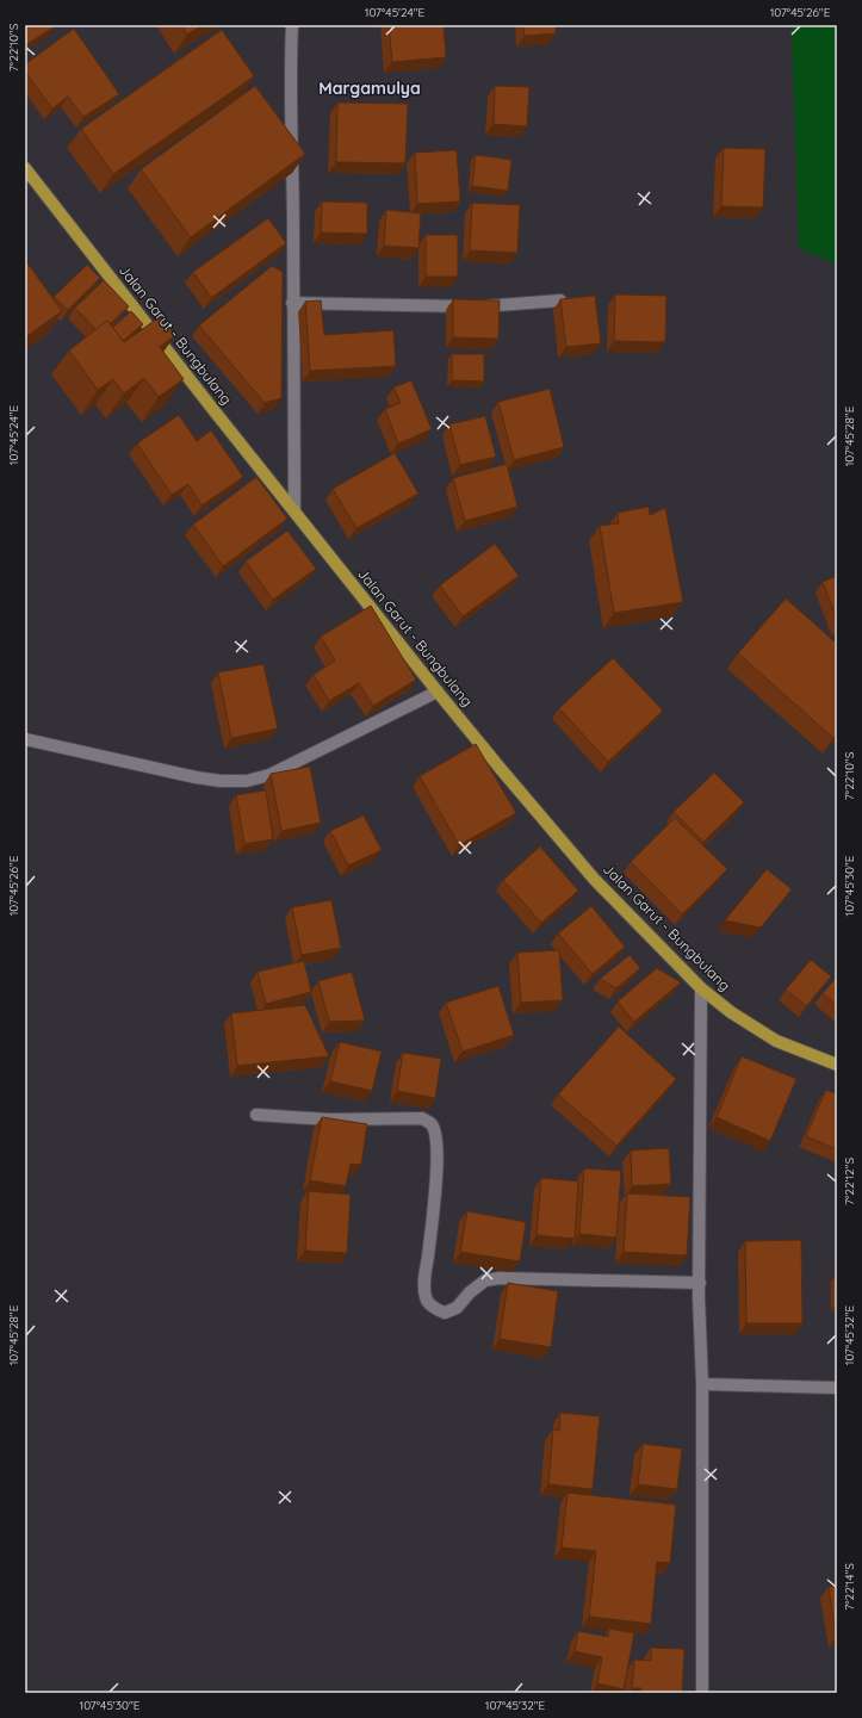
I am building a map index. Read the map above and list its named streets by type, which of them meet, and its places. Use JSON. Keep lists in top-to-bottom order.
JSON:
{
  "streets": {
    "main road": ["Jalan Garut - Bungbulang"]
  },
  "districts": ["Margamulya"],
  "coordinates": [
    "107°45'24\"E",
    "107°45'26\"E",
    "7°22'10\"S",
    "107°45'28\"E",
    "107°45'30\"E",
    "7°22'12\"S",
    "107°45'32\"E",
    "7°22'14\"S"
  ]
}
